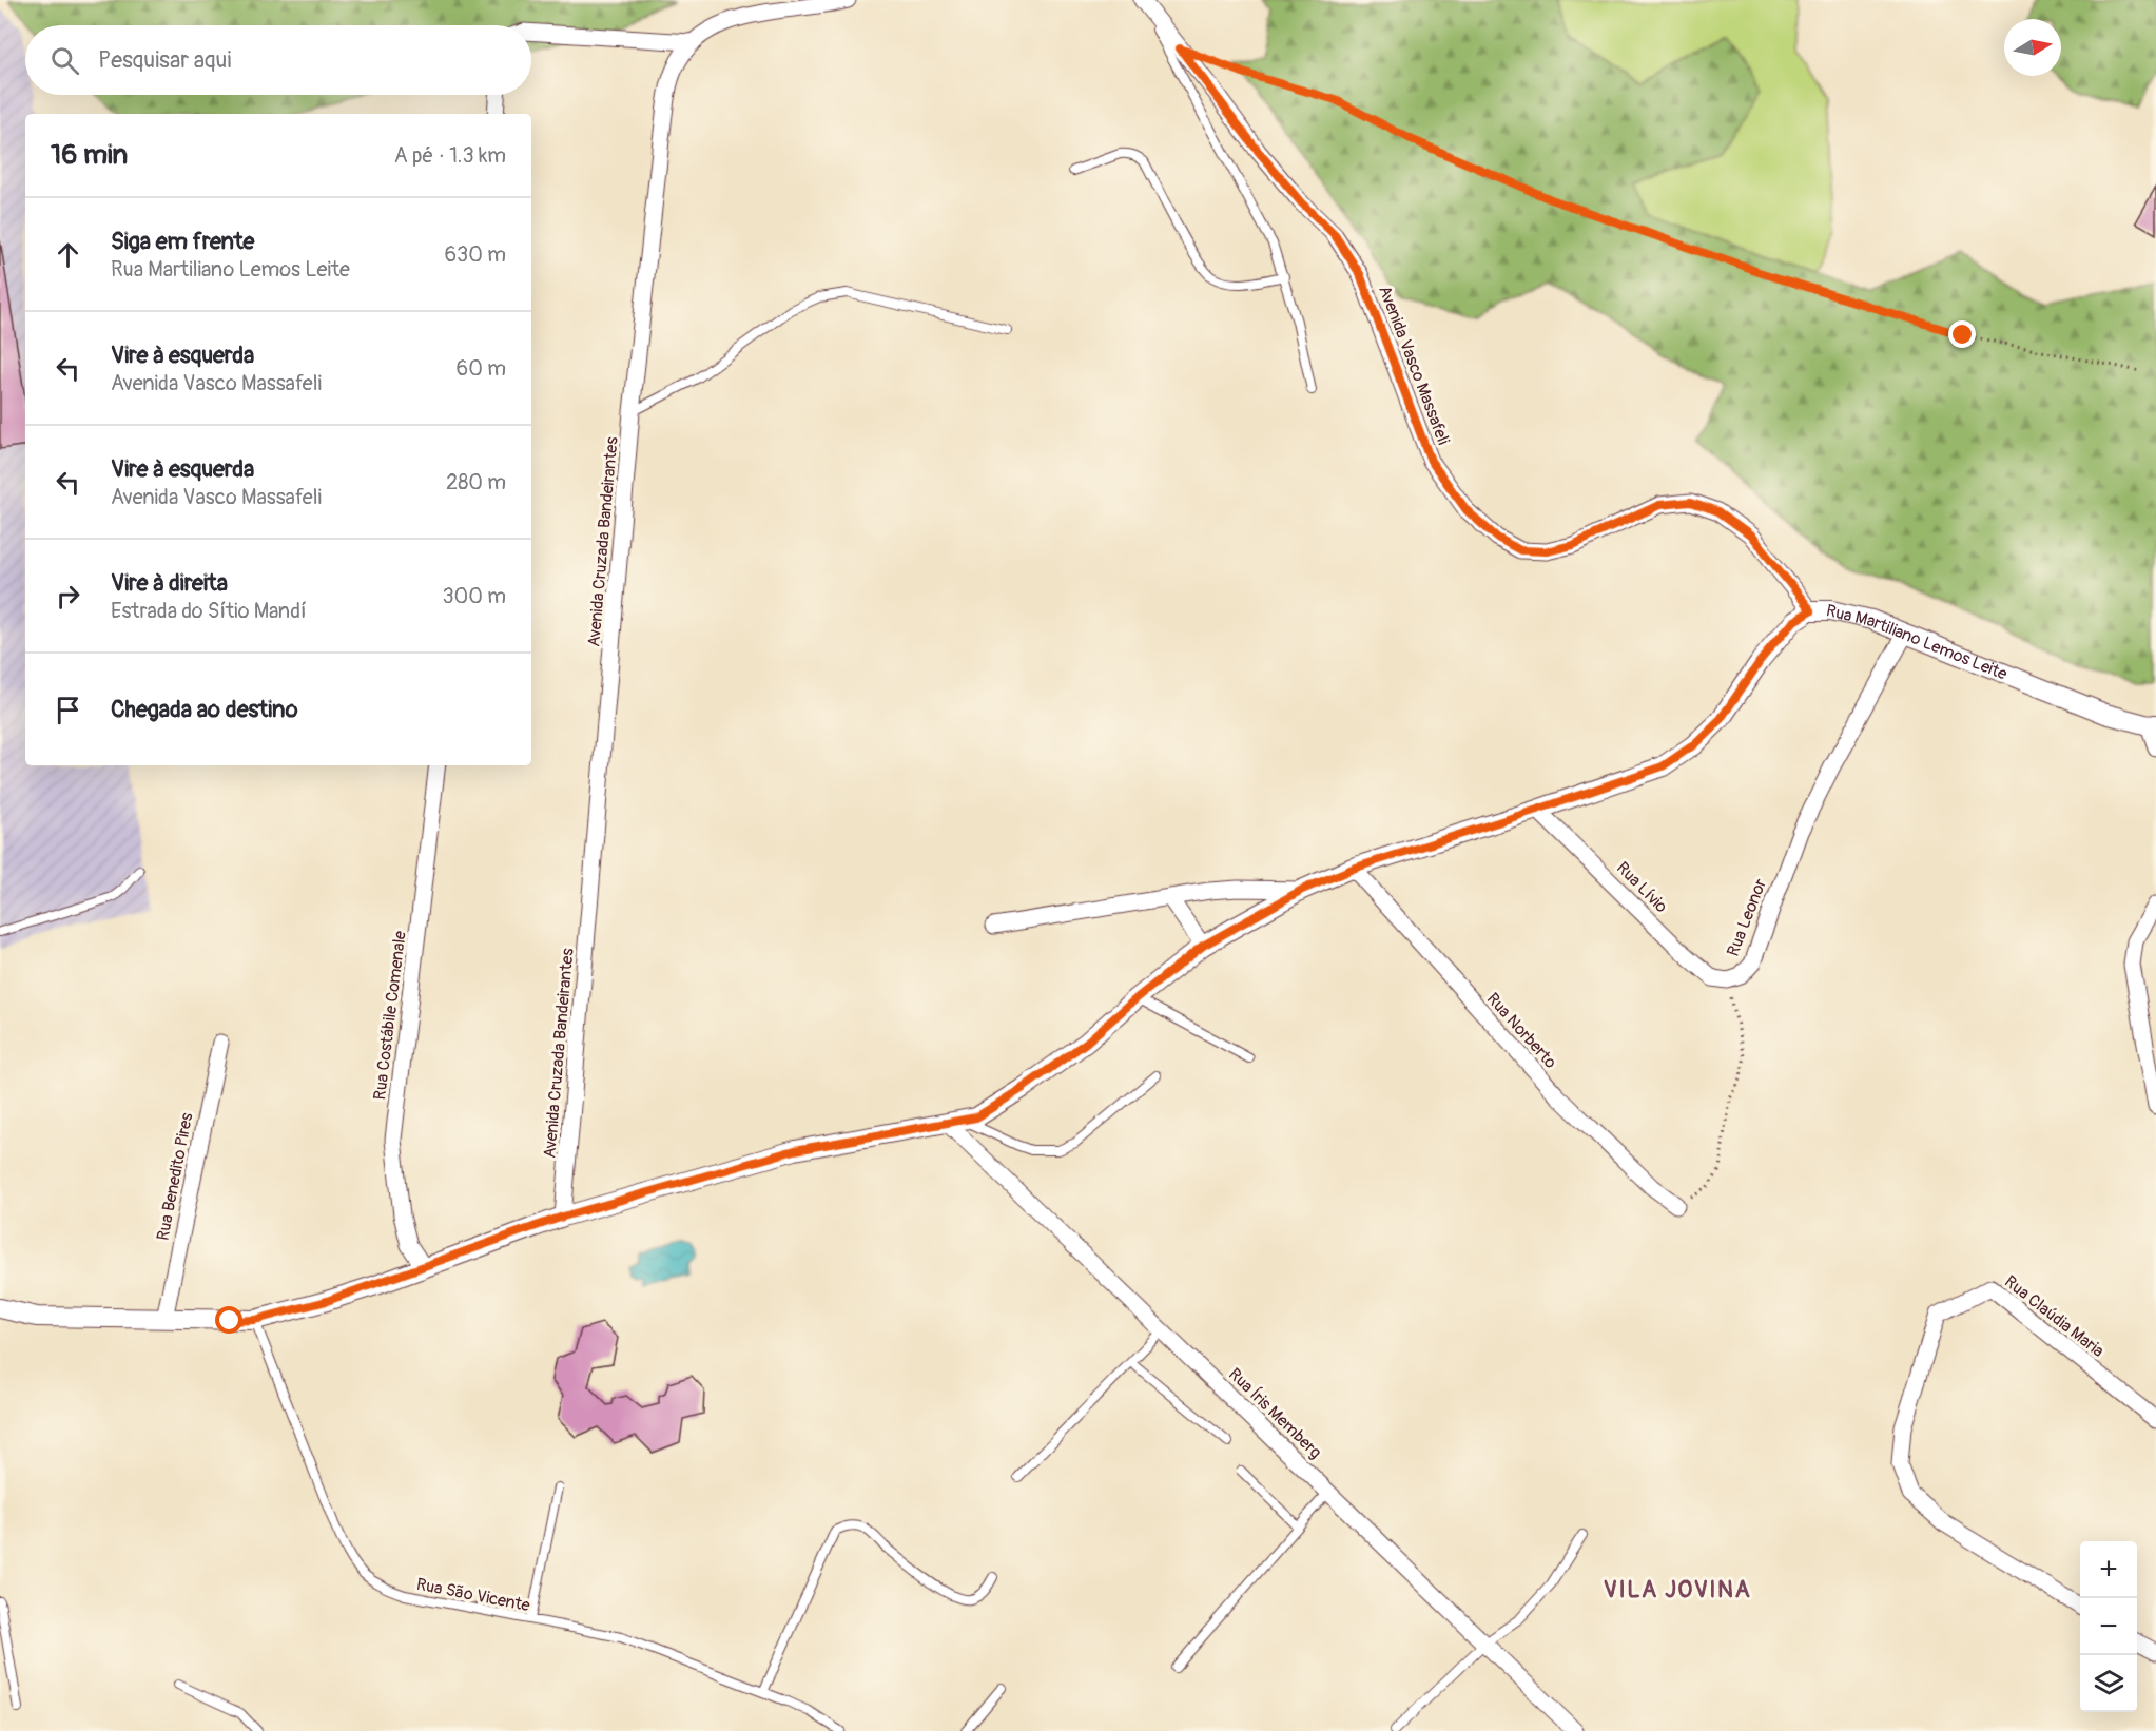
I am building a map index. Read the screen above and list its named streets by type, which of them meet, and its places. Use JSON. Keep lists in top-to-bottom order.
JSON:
{
  "streets": {
    "street": [
      "Avenida Vasco Massafeli",
      "Avenida Cruzada Bandeirantes",
      "Rua Martiliano Lemos Leite",
      "Rua Lívio",
      "Rua Leonor",
      "Rua Costábile Comenale",
      "Rua Norberto",
      "Rua Benedito Pires",
      "Rua Claúdia Maria",
      "Rua Íris Memberg"
    ],
    "lane": ["Rua São Vicente"]
  },
  "crossings": [
    ["Avenida Vasco Massafeli", "Rua Martiliano Lemos Leite"],
    ["Avenida Cruzada Bandeirantes", "Rua Martiliano Lemos Leite"],
    ["Rua Martiliano Lemos Leite", "Rua Lívio"],
    ["Rua Martiliano Lemos Leite", "Rua Leonor"],
    ["Rua Martiliano Lemos Leite", "Rua Costábile Comenale"],
    ["Rua Martiliano Lemos Leite", "Rua Norberto"],
    ["Rua Martiliano Lemos Leite", "Rua Benedito Pires"],
    ["Rua Martiliano Lemos Leite", "Rua Íris Memberg"],
    ["Rua Martiliano Lemos Leite", "Rua São Vicente"],
    ["Rua Lívio", "Rua Leonor"],
    ["Rua Leonor", "Rua Norberto"]
  ],
  "districts": ["VILA JOVINA"],
  "north": "right",
  "page": {
    "search": "Pesquisar aqui",
    "heading": ["16 min", "A pé · 1.3 km"],
    "list": [
      ["Siga em frente", "Rua Martiliano Lemos Leite", "630 m"],
      ["Vire à esquerda", "Avenida Vasco Massafeli", "60 m"],
      ["Vire à esquerda", "Avenida Vasco Massafeli", "280 m"],
      ["Vire à direita", "Estrada do Sítio Mandí", "300 m"],
      "Chegada ao destino"
    ],
    "map_buttons": ["+", "−"]
  }
}
